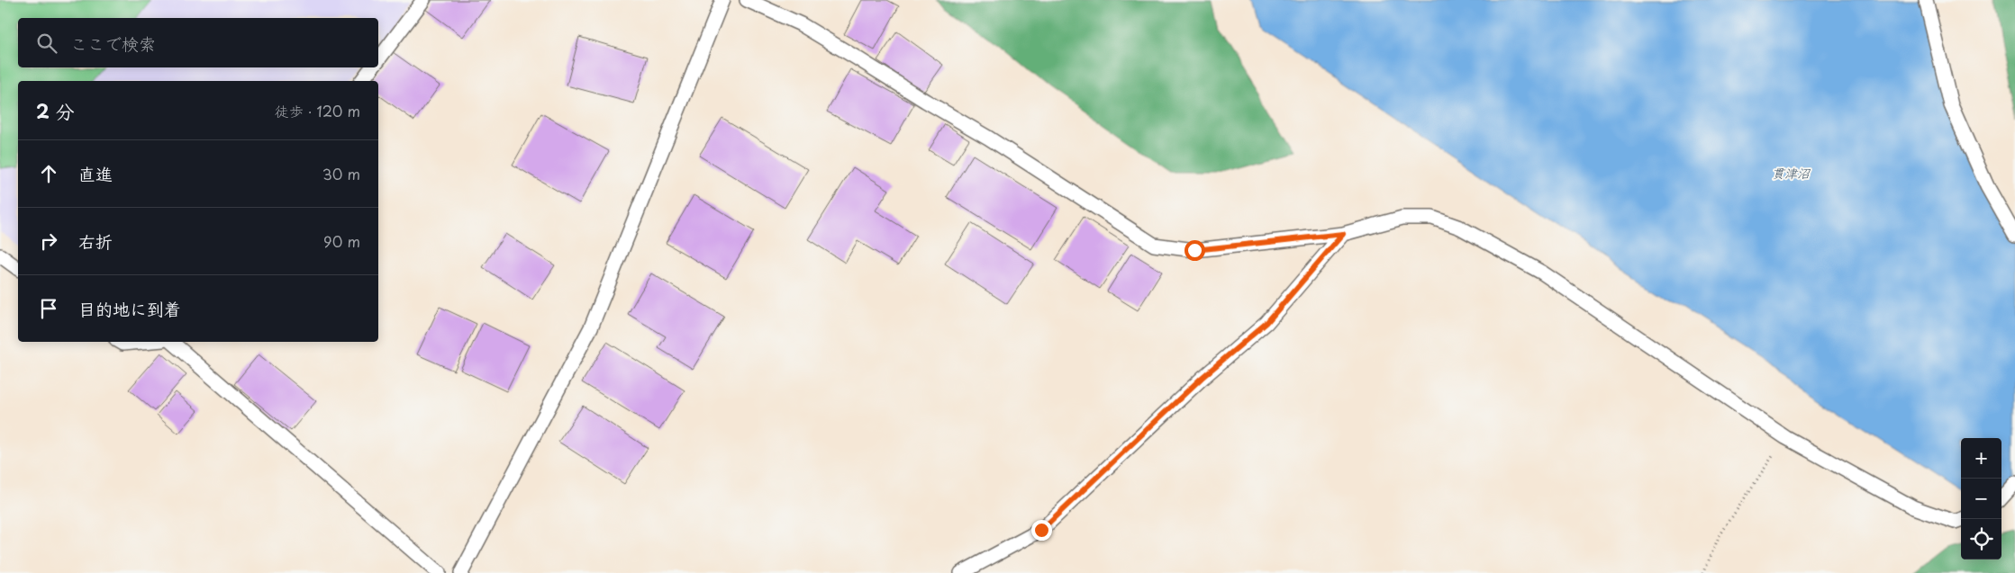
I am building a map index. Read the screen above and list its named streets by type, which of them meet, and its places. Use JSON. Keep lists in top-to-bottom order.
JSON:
{
  "water": ["貫津沼"],
  "page": {
    "search": "ここで検索",
    "heading": ["2 分", "徒歩 · 120 m"],
    "list": [
      ["直進", "30 m"],
      ["右折", "90 m"],
      "目的地に到着"
    ],
    "map_buttons": ["+", "−"]
  }
}
